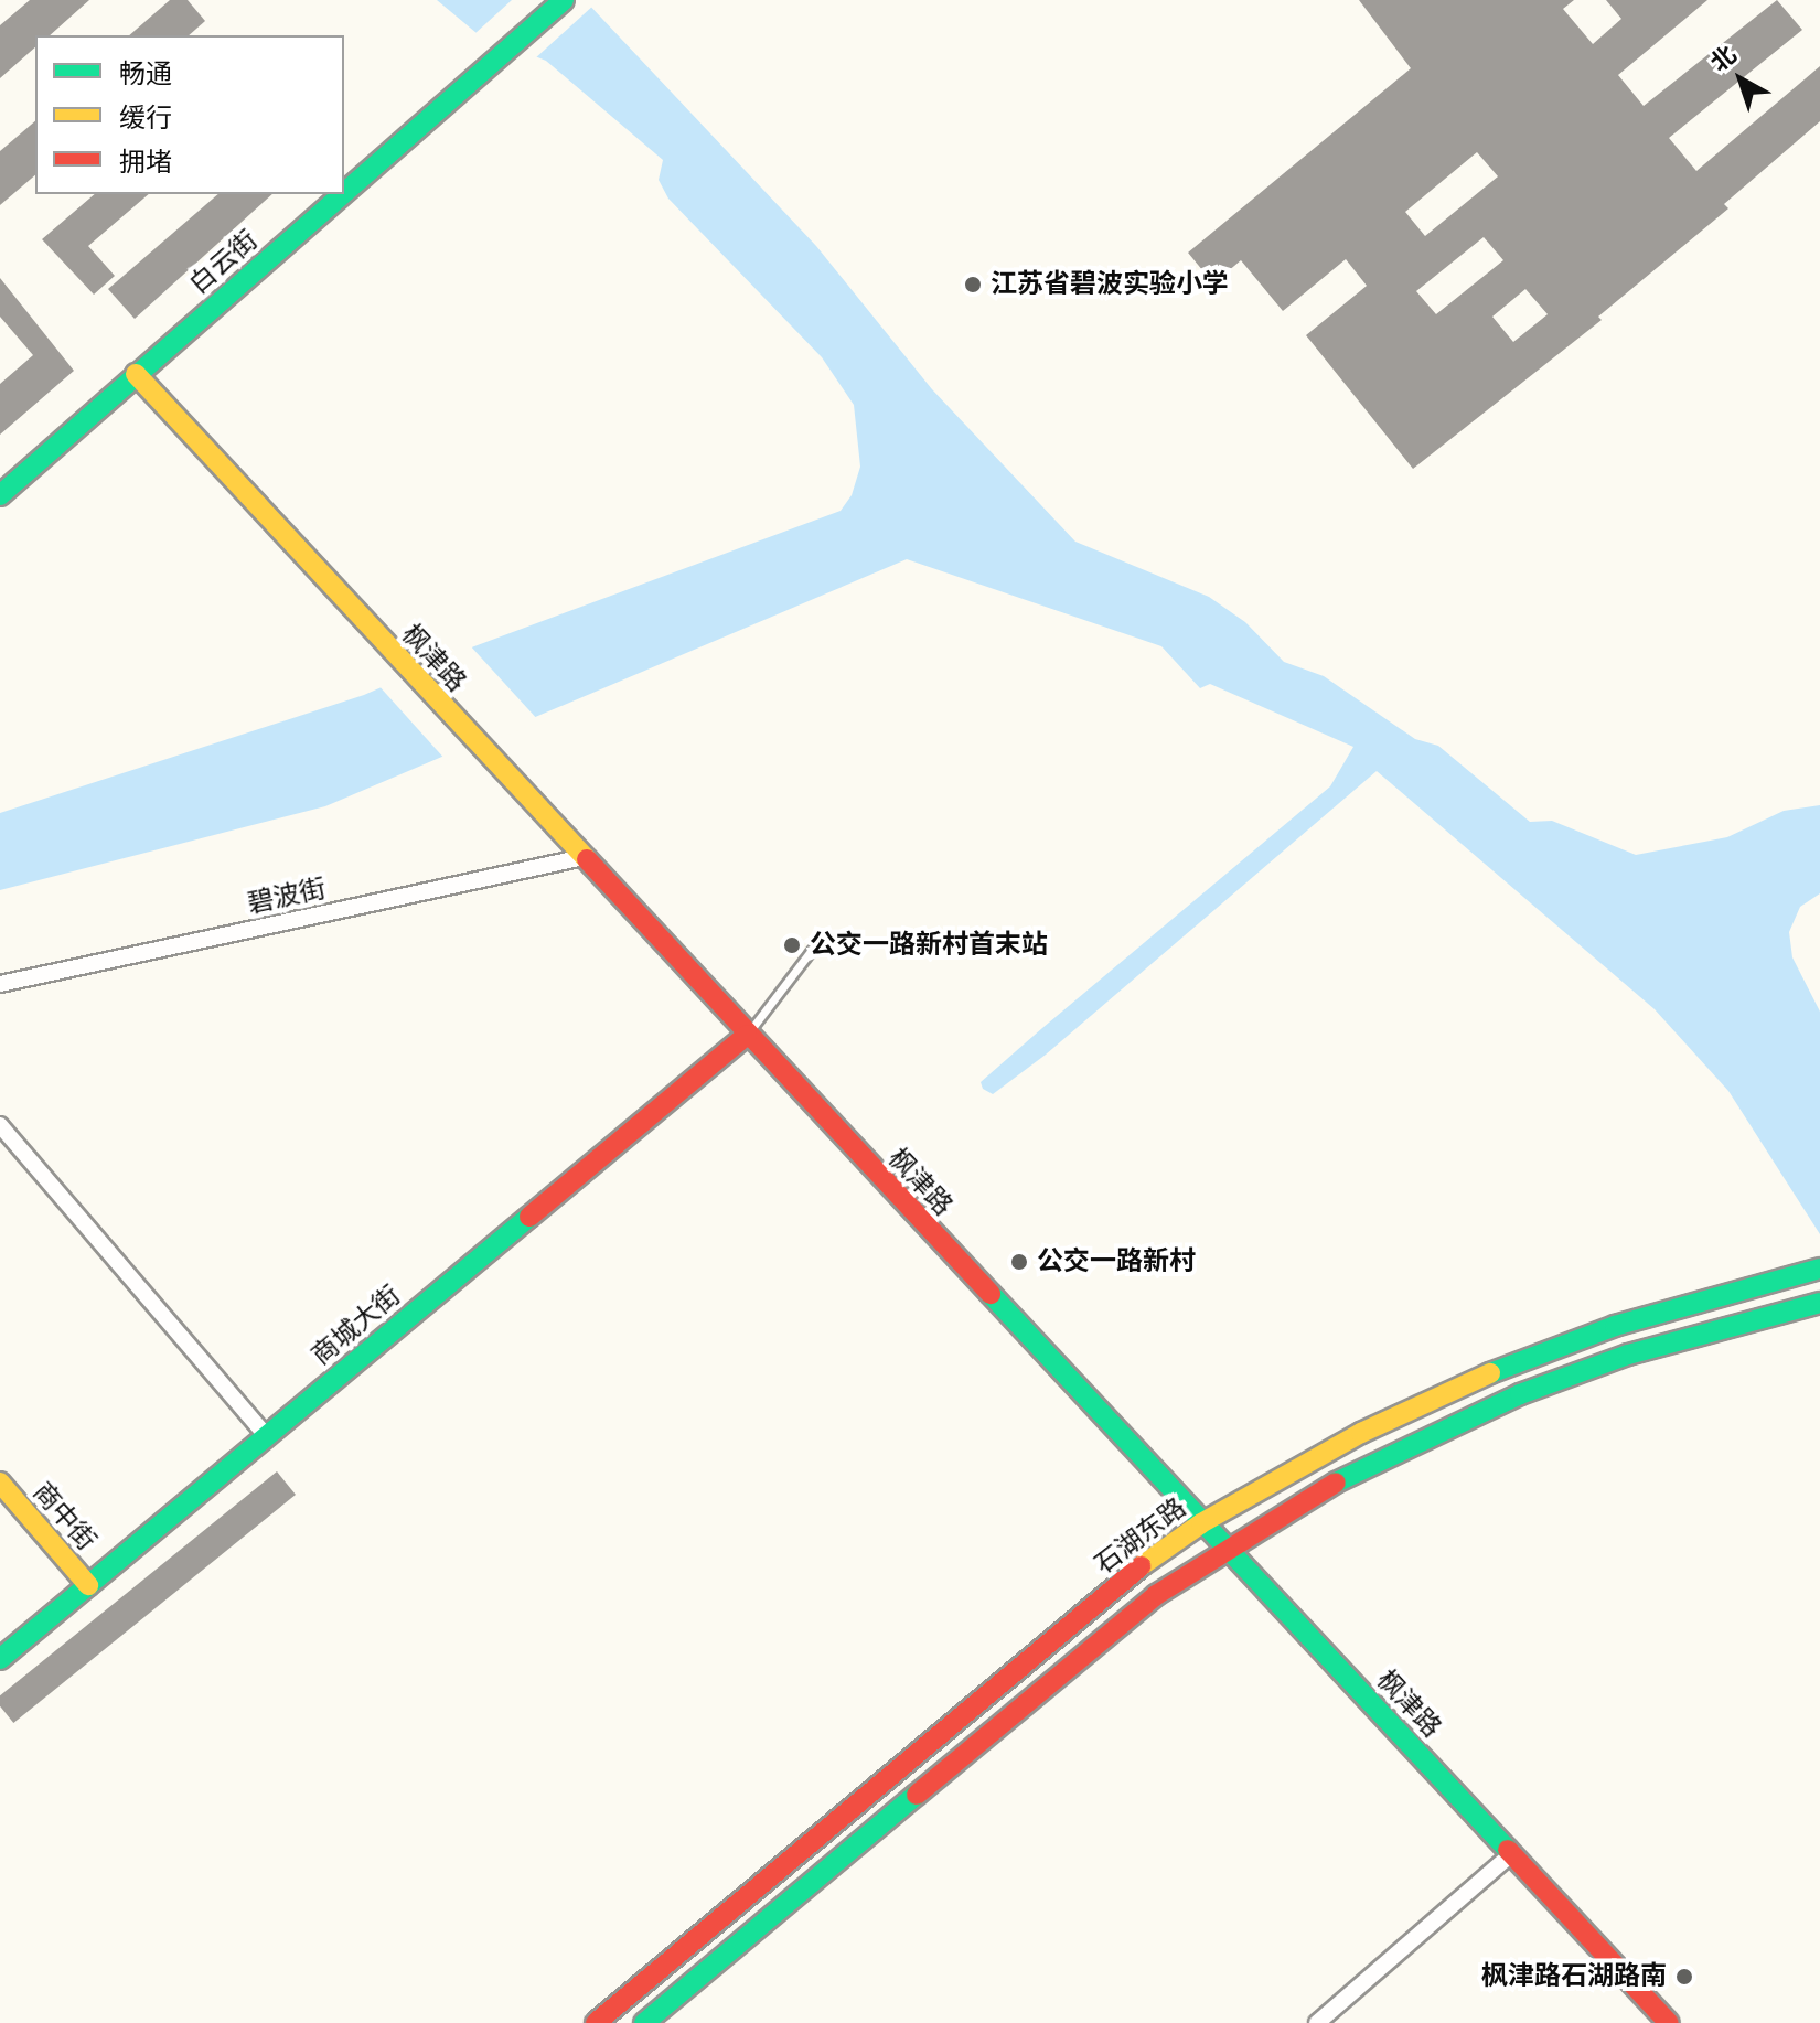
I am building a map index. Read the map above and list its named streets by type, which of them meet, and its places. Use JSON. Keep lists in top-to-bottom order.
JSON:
{
  "streets": {
    "main road": [
      "白云街",
      "枫津路",
      "商城大街",
      "商中街",
      "石湖东路"
    ],
    "street": ["碧波街"]
  },
  "crossings": [
    ["白云街", "枫津路"],
    ["枫津路", "碧波街"],
    ["枫津路", "商城大街"],
    ["枫津路", "石湖东路"],
    ["商城大街", "商中街"]
  ],
  "places": [
    "江苏省碧波实验小学",
    "公交一路新村首末站",
    "公交一路新村",
    "枫津路石湖路南"
  ],
  "legend": ["畅通", "缓行", "拥堵"],
  "north": "top left"
}
